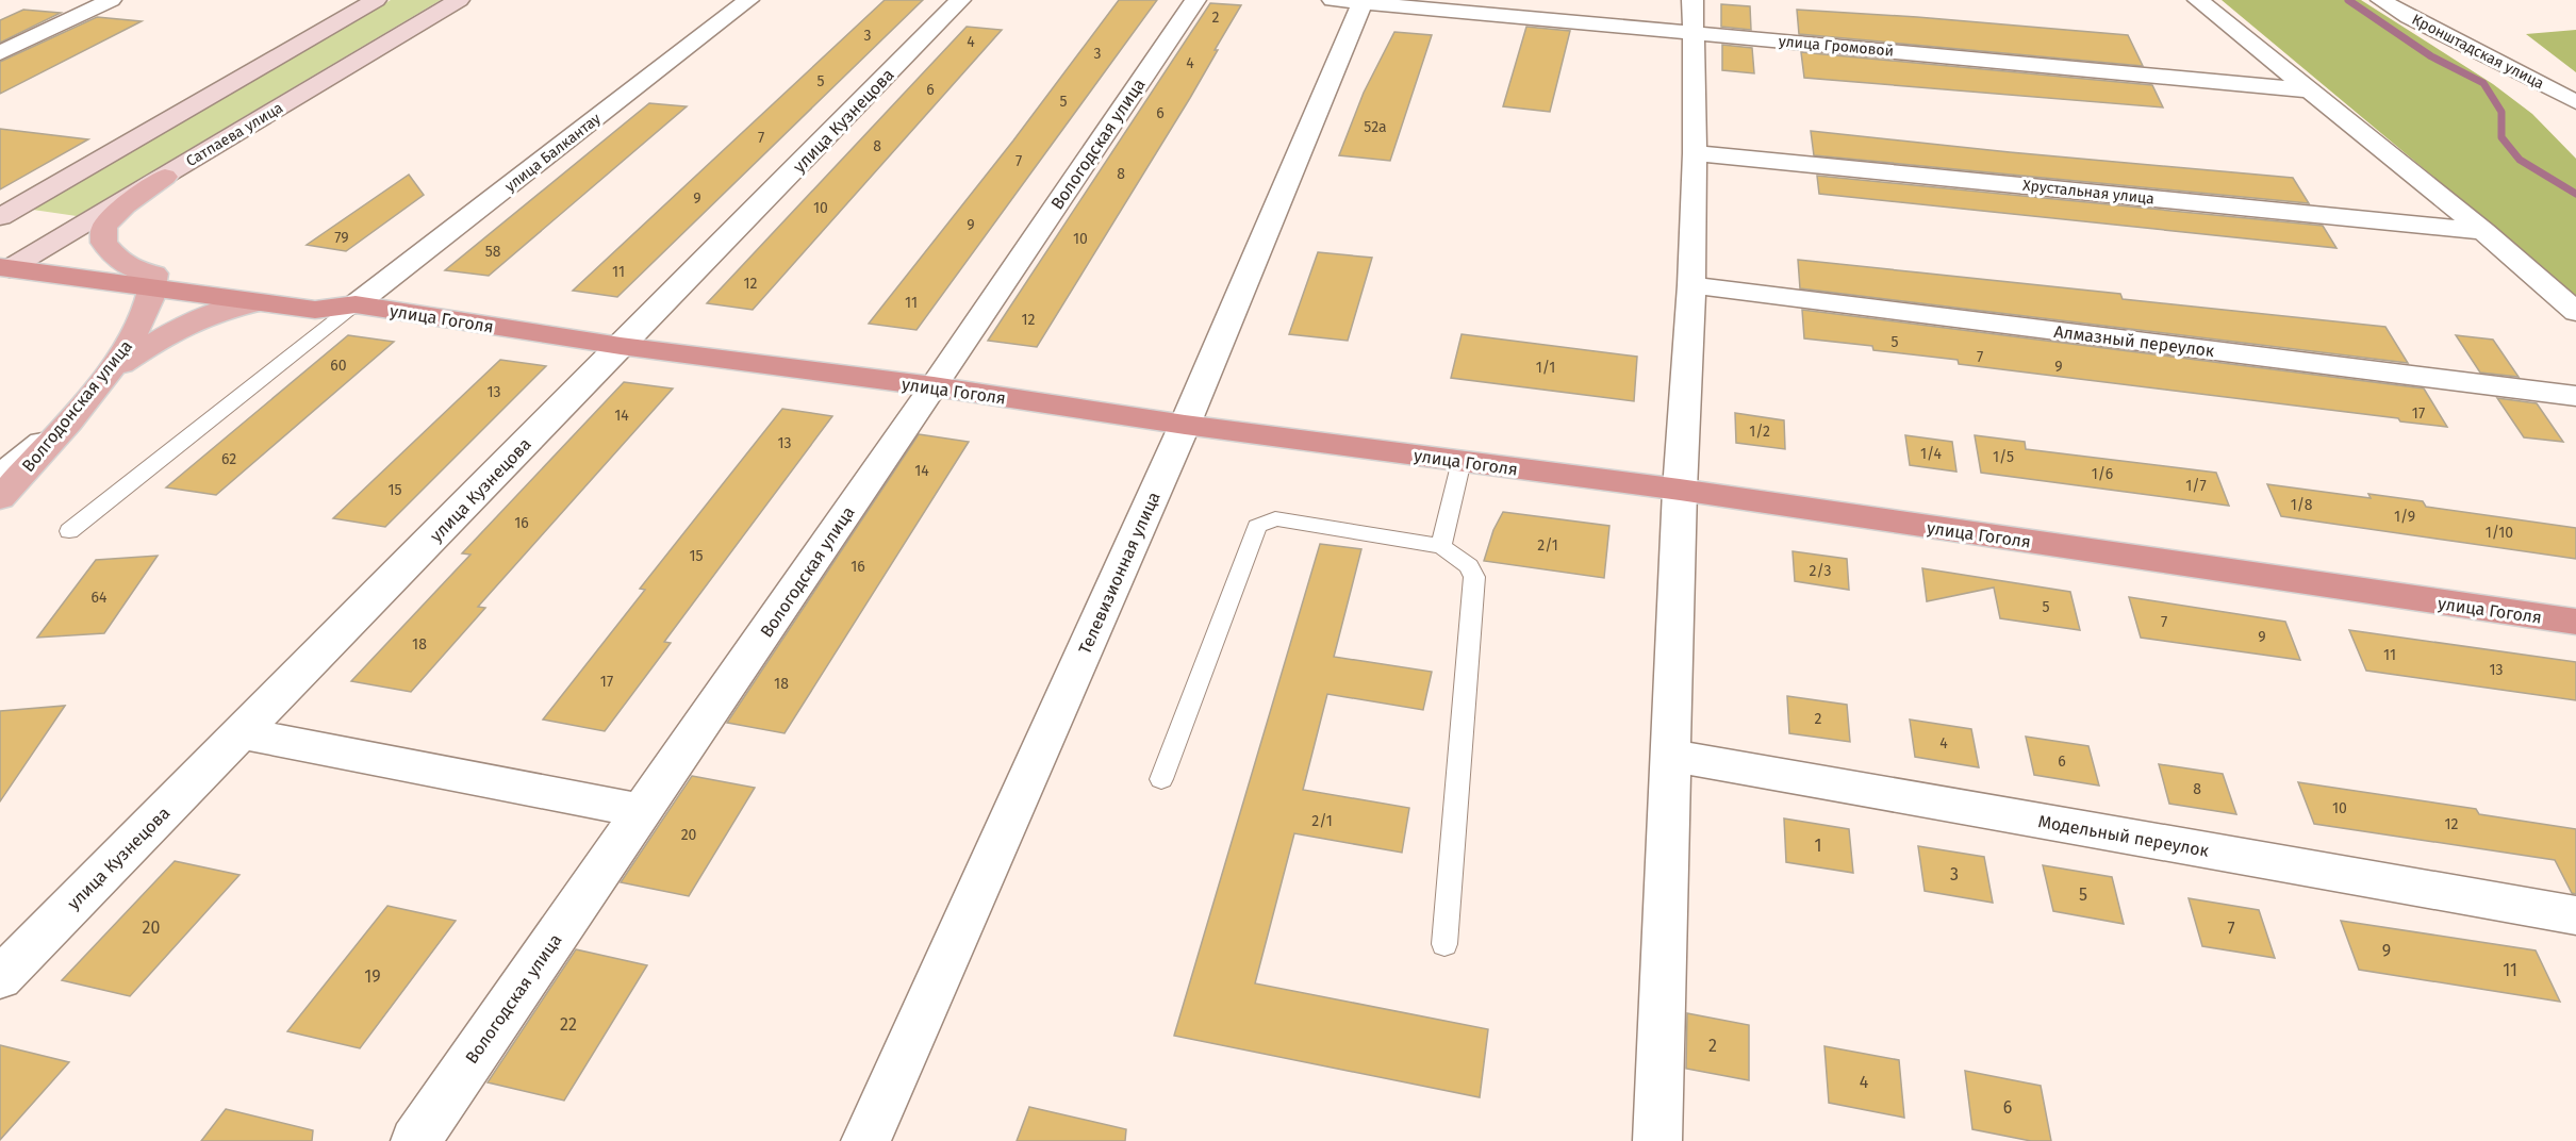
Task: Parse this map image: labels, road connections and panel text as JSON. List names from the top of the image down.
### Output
{
  "streets": {
    "highway": ["улица Гоголя"],
    "main road": ["Сатпаева улица", "Волгодонская улица"],
    "street": [
      "улица Громовой",
      "Кронштадская улица",
      "улица Кузнецова",
      "Вологодская улица",
      "улица Балкантау",
      "Хрустальная улица",
      "Алмазный переулок",
      "Телевизионная улица",
      "Модельный переулок"
    ]
  },
  "crossings": [
    ["улица Громовой", "Телевизионная улица"],
    ["улица Кузнецова", "улица Гоголя"],
    ["Сатпаева улица", "улица Гоголя"],
    ["Вологодская улица", "улица Гоголя"],
    ["улица Балкантау", "улица Гоголя"],
    ["улица Гоголя", "Волгодонская улица"],
    ["улица Гоголя", "Телевизионная улица"]
  ],
  "house_numbers": [
    "2",
    "3",
    "4",
    "3",
    "4",
    "5",
    "6",
    "5",
    "6",
    "52а",
    "7",
    "8",
    "7",
    "8",
    "9",
    "10",
    "9",
    "79",
    "10",
    "58",
    "11",
    "12",
    "11",
    "12",
    "5",
    "7",
    "60",
    "9",
    "1/1",
    "13",
    "17",
    "14",
    "1/2",
    "13",
    "1/4",
    "1/5",
    "62",
    "14",
    "1/6",
    "1/7",
    "15",
    "1/8",
    "1/9",
    "16",
    "1/10",
    "2/1",
    "15",
    "16",
    "2/3",
    "64",
    "5",
    "7",
    "9",
    "18",
    "11",
    "13",
    "17",
    "18",
    "2",
    "4",
    "6",
    "8",
    "10",
    "2/1",
    "12",
    "20",
    "1",
    "3",
    "5",
    "20",
    "7",
    "9",
    "11",
    "19",
    "22",
    "2",
    "4",
    "6"
  ]
}
